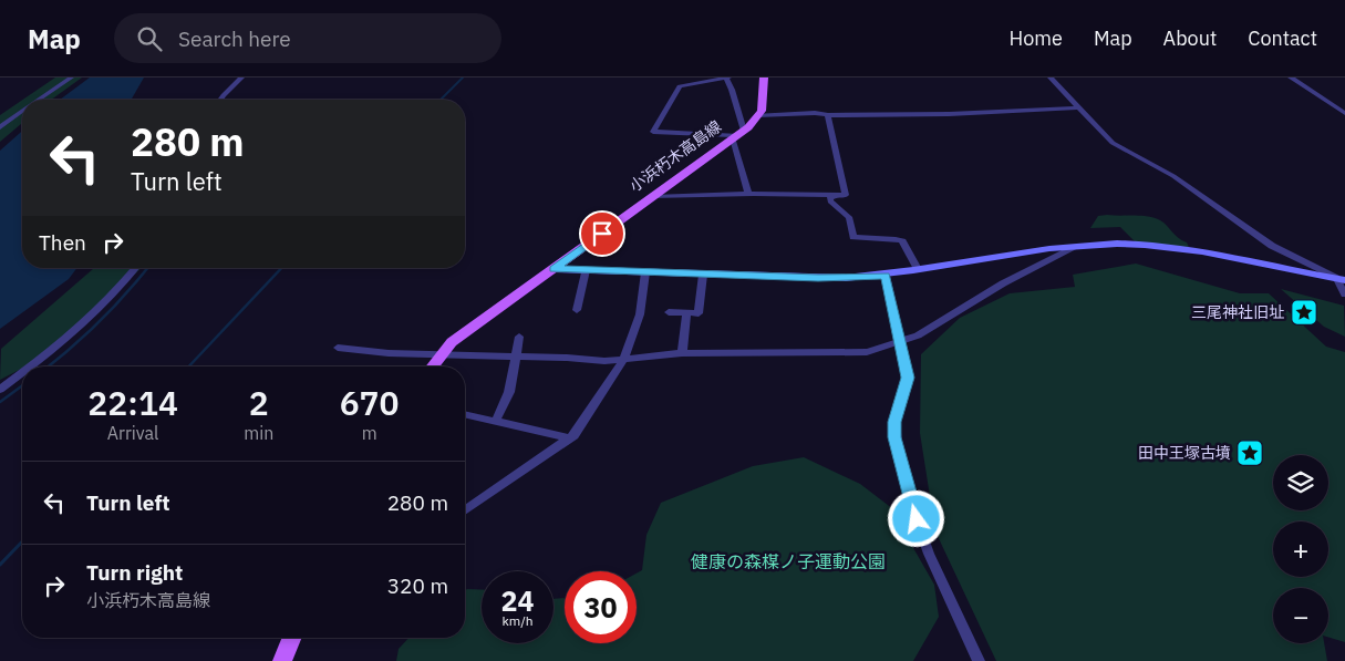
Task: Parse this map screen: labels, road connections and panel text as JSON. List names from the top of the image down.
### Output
{
  "streets": {
    "main road": ["小浜朽木高島線"]
  },
  "parks": ["健康の森楳ノ子運動公園"],
  "places": {
    "place": ["三尾神社旧址", "田中王塚古墳"]
  },
  "page": {
    "header": "Map",
    "search": "Search here",
    "nav": [
      "Home",
      "Map",
      "About",
      "Contact"
    ],
    "turn": ["280 m", "Turn left"],
    "then": "Then",
    "eta": [
      "22:14",
      "Arrival",
      "2",
      "min",
      "670",
      "m"
    ],
    "map_buttons": ["+", "−"],
    "list": [
      {
        "name": "Turn left",
        "value": "280 m"
      },
      {
        "name": "Turn right",
        "note": "小浜朽木高島線",
        "value": "320 m"
      }
    ],
    "speed": "24 km/h",
    "limit": "30"
  }
}
